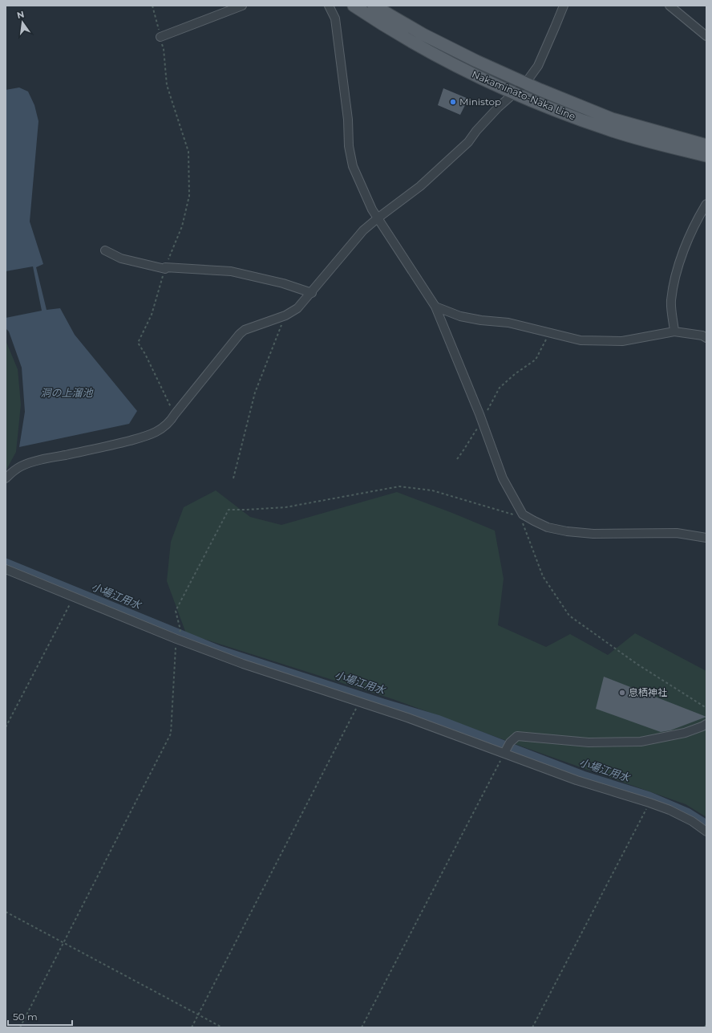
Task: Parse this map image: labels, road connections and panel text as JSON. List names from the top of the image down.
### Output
{
  "streets": {
    "main road": ["Nakaminato-Naka Line"]
  },
  "water": ["洞の上溜池", "小場江用水"],
  "places": ["Ministop", "息栖神社"],
  "scale_bar": "50 m",
  "north": "top"
}
